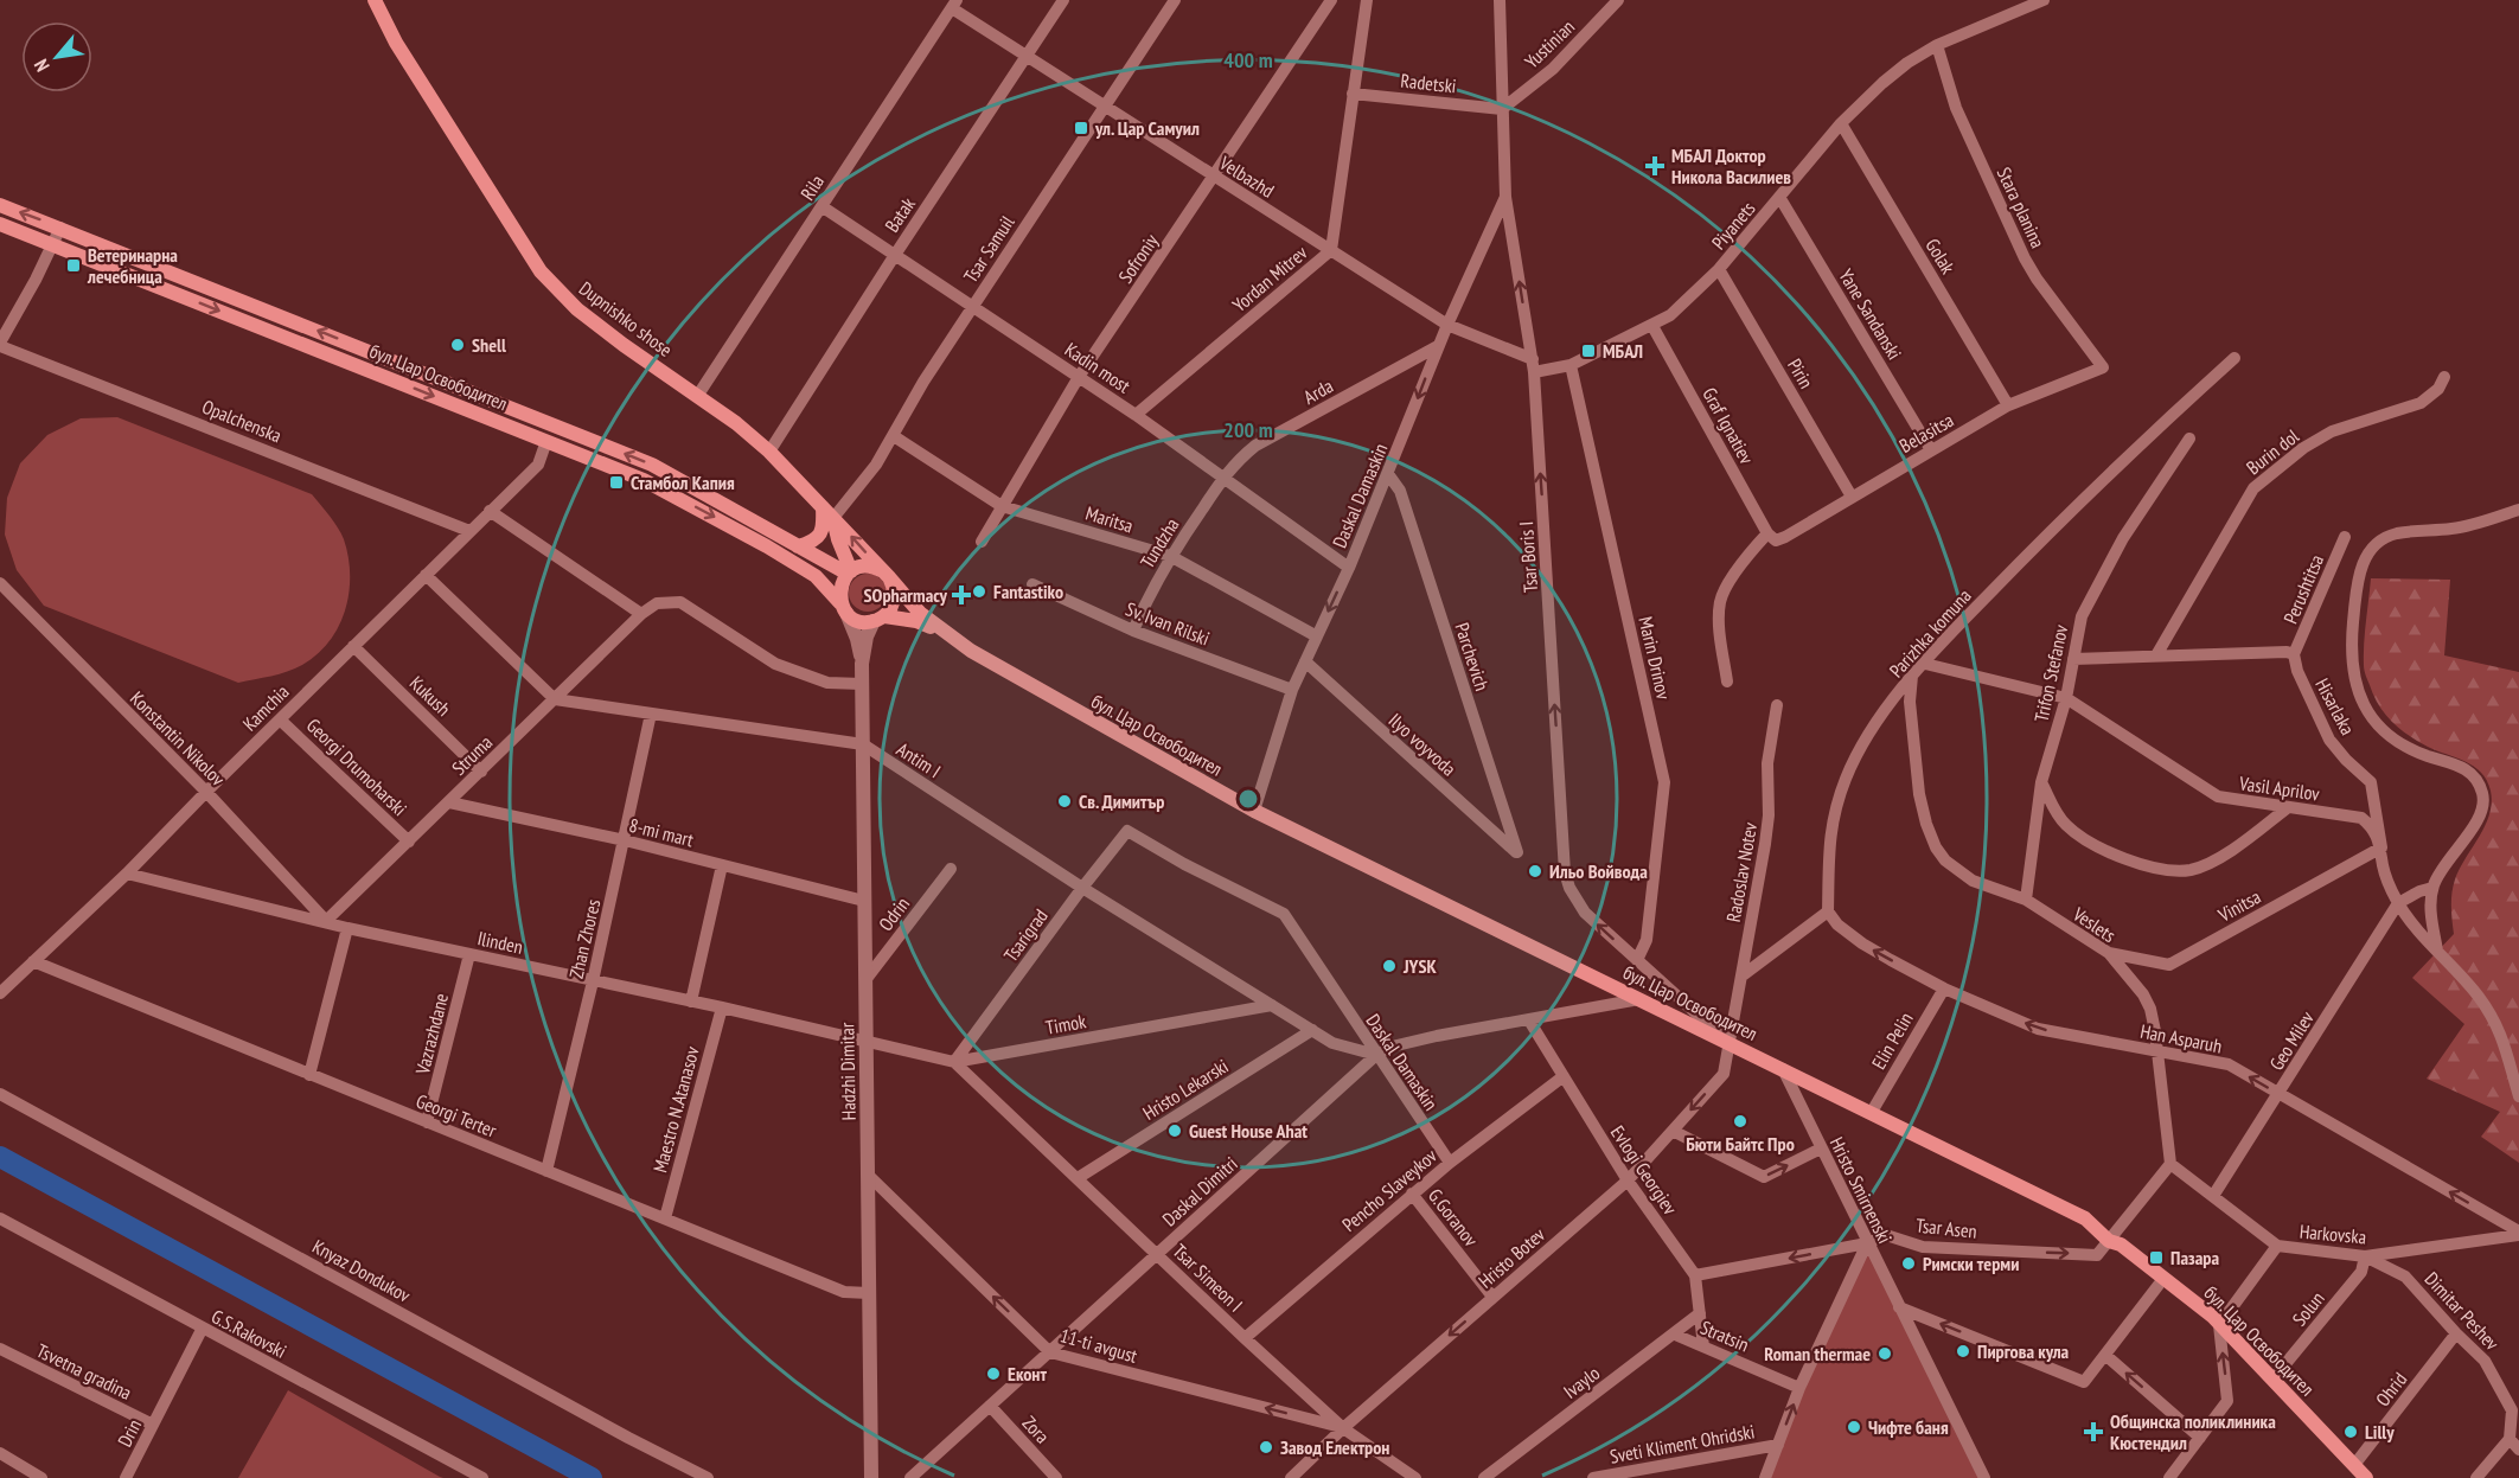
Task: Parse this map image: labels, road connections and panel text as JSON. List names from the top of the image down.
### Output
{
  "streets": {
    "main road": ["Dupnishko shose", "бул. Цар Освободител"],
    "street": [
      "Yustinian",
      "Radetski",
      "Velbazhd",
      "Rila",
      "Stara planina",
      "Batak",
      "Piyanets",
      "Tsar Samuil",
      "Golak",
      "Sofroniy",
      "Yordan Mitrev",
      "Yane Sandanski",
      "Kadin most",
      "Pirin",
      "Arda",
      "Opalchenska",
      "Graf Ignatiev",
      "Belasitsa",
      "Burin dol",
      "Daskal Damaskin",
      "Maritsa",
      "Tundzha",
      "Tsar Boris I",
      "Perushtitsa",
      "Sv. Ivan Rilski",
      "Parizhka komuna",
      "Parchevich",
      "Marin Drinov",
      "Trifon Stefanov",
      "Kukush",
      "Hisarlaka",
      "Kamchia",
      "Konstantin Nikolov",
      "Ilyo voyvoda",
      "Struma",
      "Antim I",
      "Georgi Drumoharski",
      "Vasil Aprilov",
      "8-mi mart",
      "Radoslav Notev",
      "Vinitsa",
      "Odrin",
      "Veslets",
      "Tsarigrad",
      "Zhan Zhores",
      "Ilinden",
      "Timok",
      "Vazrazhdane",
      "Han Asparuh",
      "Elin Pelin",
      "Geo Milev",
      "Hadzhi Dimitar",
      "Hristo Lekarski",
      "Maestro N.Atanasov",
      "Georgi Terter",
      "Evlogi Georgiev",
      "Pencho Slaveykov",
      "Hristo Smirnenski",
      "Daskal Dimitri",
      "G.Goranov",
      "Tsar Asen",
      "Harkovska",
      "Hristo Botev",
      "Knyaz Dondukov",
      "Tsar Simeon I",
      "Solun",
      "Dimitar Peshev",
      "G.S.Rakovski",
      "Stratsin",
      "11-ti avgust",
      "Tsvetna gradina",
      "Ivaylo",
      "Ohrid",
      "Zora",
      "Drin",
      "Sveti Kliment Ohridski"
    ]
  },
  "crossings": [
    ["Yustinian", "Radetski"],
    ["Yustinian", "Tsar Boris I"],
    ["Radetski", "Yordan Mitrev"],
    ["Radetski", "Tsar Boris I"],
    ["Velbazhd", "Rila"],
    ["Velbazhd", "Batak"],
    ["Velbazhd", "Piyanets"],
    ["Velbazhd", "Tsar Samuil"],
    ["Velbazhd", "Sofroniy"],
    ["Velbazhd", "Yordan Mitrev"],
    ["Velbazhd", "Daskal Damaskin"],
    ["Velbazhd", "Tsar Boris I"],
    ["Rila", "Dupnishko shose"],
    ["Rila", "Kadin most"],
    ["Stara planina", "Piyanets"],
    ["Stara planina", "Belasitsa"],
    ["Batak", "Dupnishko shose"],
    ["Batak", "Kadin most"],
    ["Piyanets", "Golak"],
    ["Piyanets", "Yane Sandanski"],
    ["Piyanets", "Pirin"],
    ["Piyanets", "Graf Ignatiev"],
    ["Piyanets", "Tsar Boris I"],
    ["Piyanets", "Marin Drinov"],
    ["Tsar Samuil", "Dupnishko shose"],
    ["Tsar Samuil", "Kadin most"],
    ["Tsar Samuil", "Maritsa"],
    ["Golak", "Belasitsa"],
    ["Sofroniy", "Kadin most"],
    ["Sofroniy", "Maritsa"],
    ["Yordan Mitrev", "Kadin most"],
    ["Yane Sandanski", "Belasitsa"],
    ["Dupnishko shose", "бул. Цар Освободител"],
    ["Kadin most", "Arda"],
    ["Kadin most", "Daskal Damaskin"],
    ["Kadin most", "Tundzha"],
    ["Pirin", "Belasitsa"],
    ["бул. Цар Освободител", "Daskal Damaskin"],
    ["бул. Цар Освободител", "Tsar Boris I"],
    ["бул. Цар Освободител", "Kamchia"],
    ["бул. Цар Освободител", "Radoslav Notev"],
    ["бул. Цар Освободител", "Elin Pelin"],
    ["бул. Цар Освободител", "Hristo Smirnenski"],
    ["бул. Цар Освободител", "Daskal Dimitri"],
    ["бул. Цар Освободител", "Tsar Asen"],
    ["бул. Цар Освободител", "Hristo Botev"],
    ["бул. Цар Освободител", "Solun"],
    ["бул. Цар Освободител", "Ohrid"],
    ["Arda", "Daskal Damaskin"],
    ["Arda", "Tundzha"],
    ["Opalchenska", "Kamchia"],
    ["Graf Ignatiev", "Belasitsa"],
    ["Daskal Damaskin", "Maritsa"],
    ["Daskal Damaskin", "Tsar Boris I"],
    ["Daskal Damaskin", "Sv. Ivan Rilski"],
    ["Daskal Damaskin", "Parchevich"],
    ["Daskal Damaskin", "Ilyo voyvoda"],
    ["Daskal Damaskin", "Antim I"],
    ["Daskal Damaskin", "Tsarigrad"],
    ["Daskal Damaskin", "Pencho Slaveykov"],
    ["Daskal Damaskin", "Daskal Dimitri"],
    ["Maritsa", "Tundzha"],
    ["Tundzha", "Sv. Ivan Rilski"],
    ["Tsar Boris I", "Marin Drinov"],
    ["Tsar Boris I", "Radoslav Notev"],
    ["Tsar Boris I", "Hristo Botev"],
    ["Perushtitsa", "Hisarlaka"],
    ["Parizhka komuna", "Vasil Aprilov"],
    ["Parizhka komuna", "Veslets"],
    ["Parizhka komuna", "Han Asparuh"],
    ["Parchevich", "Ilyo voyvoda"],
    ["Trifon Stefanov", "Vasil Aprilov"],
    ["Trifon Stefanov", "Veslets"],
    ["Kukush", "Kamchia"],
    ["Kukush", "Struma"],
    ["Hisarlaka", "Vasil Aprilov"],
    ["Hisarlaka", "Vinitsa"],
    ["Kamchia", "Konstantin Nikolov"],
    ["Kamchia", "Georgi Drumoharski"],
    ["Kamchia", "Ilinden"],
    ["Kamchia", "Georgi Terter"],
    ["Konstantin Nikolov", "Struma"],
    ["Konstantin Nikolov", "Ilinden"],
    ["Struma", "Antim I"],
    ["Struma", "Georgi Drumoharski"],
    ["Struma", "8-mi mart"],
    ["Struma", "Ilinden"],
    ["Antim I", "Tsarigrad"],
    ["Antim I", "Zhan Zhores"],
    ["Antim I", "Timok"],
    ["Antim I", "Hadzhi Dimitar"],
    ["Antim I", "Hristo Lekarski"],
    ["Antim I", "Daskal Dimitri"],
    ["Vasil Aprilov", "Vinitsa"],
    ["Vasil Aprilov", "Geo Milev"],
    ["8-mi mart", "Zhan Zhores"],
    ["8-mi mart", "Hadzhi Dimitar"],
    ["Radoslav Notev", "Hristo Botev"],
    ["Vinitsa", "Veslets"],
    ["Odrin", "Hadzhi Dimitar"],
    ["Veslets", "Han Asparuh"],
    ["Veslets", "Harkovska"],
    ["Tsarigrad", "Timok"],
    ["Tsarigrad", "Tsar Simeon I"],
    ["Zhan Zhores", "Ilinden"],
    ["Zhan Zhores", "Georgi Terter"],
    ["Ilinden", "Timok"],
    ["Ilinden", "Vazrazhdane"],
    ["Ilinden", "Hadzhi Dimitar"],
    ["Ilinden", "Maestro N.Atanasov"],
    ["Timok", "Hadzhi Dimitar"],
    ["Timok", "Tsar Simeon I"],
    ["Vazrazhdane", "Georgi Terter"],
    ["Han Asparuh", "Elin Pelin"],
    ["Han Asparuh", "Geo Milev"],
    ["Han Asparuh", "Harkovska"],
    ["Geo Milev", "Harkovska"],
    ["Hadzhi Dimitar", "Georgi Terter"],
    ["Hadzhi Dimitar", "11-ti avgust"],
    ["Hristo Lekarski", "Tsar Simeon I"],
    ["Maestro N.Atanasov", "Georgi Terter"],
    ["Evlogi Georgiev", "Pencho Slaveykov"],
    ["Evlogi Georgiev", "Daskal Dimitri"],
    ["Evlogi Georgiev", "Tsar Asen"],
    ["Evlogi Georgiev", "Hristo Botev"],
    ["Evlogi Georgiev", "Stratsin"],
    ["Evlogi Georgiev", "Ivaylo"],
    ["Pencho Slaveykov", "G.Goranov"],
    ["Pencho Slaveykov", "Tsar Simeon I"],
    ["Hristo Smirnenski", "Tsar Asen"],
    ["Daskal Dimitri", "Tsar Simeon I"],
    ["Daskal Dimitri", "11-ti avgust"],
    ["Daskal Dimitri", "Zora"],
    ["G.Goranov", "Hristo Botev"],
    ["Harkovska", "Solun"],
    ["Harkovska", "Dimitar Peshev"],
    ["Hristo Botev", "Tsar Simeon I"],
    ["Hristo Botev", "11-ti avgust"],
    ["Tsar Simeon I", "11-ti avgust"],
    ["Solun", "Dimitar Peshev"],
    ["Dimitar Peshev", "Ohrid"],
    ["G.S.Rakovski", "Drin"],
    ["Stratsin", "Ivaylo"],
    ["Tsvetna gradina", "Drin"]
  ],
  "one_way": [
    "Tsar Boris I",
    "Han Asparuh",
    "Hristo Botev",
    "11-ti avgust"
  ],
  "places": {
    "transit": [
      "ул. Цар Самуил",
      "Ветеринарна лечебница",
      "МБАЛ",
      "Стамбол Капия",
      "Пазара"
    ],
    "health": ["МБАЛ Доктор Никола Василиев", "SOpharmacy", "Общинска поликлиника Кюстендил"],
    "other": [
      "Shell",
      "Fantastiko",
      "Св. Димитър",
      "Ильо Войвода",
      "JYSK",
      "Бюти Байтс Про",
      "Guest House Ahat",
      "Римски терми",
      "Пиргова кула",
      "Roman thermae",
      "Еконт",
      "Чифте баня",
      "Lilly",
      "Завод Електрон"
    ]
  },
  "north": "bottom left",
  "rings": ["400 m", "200 m"]
}
